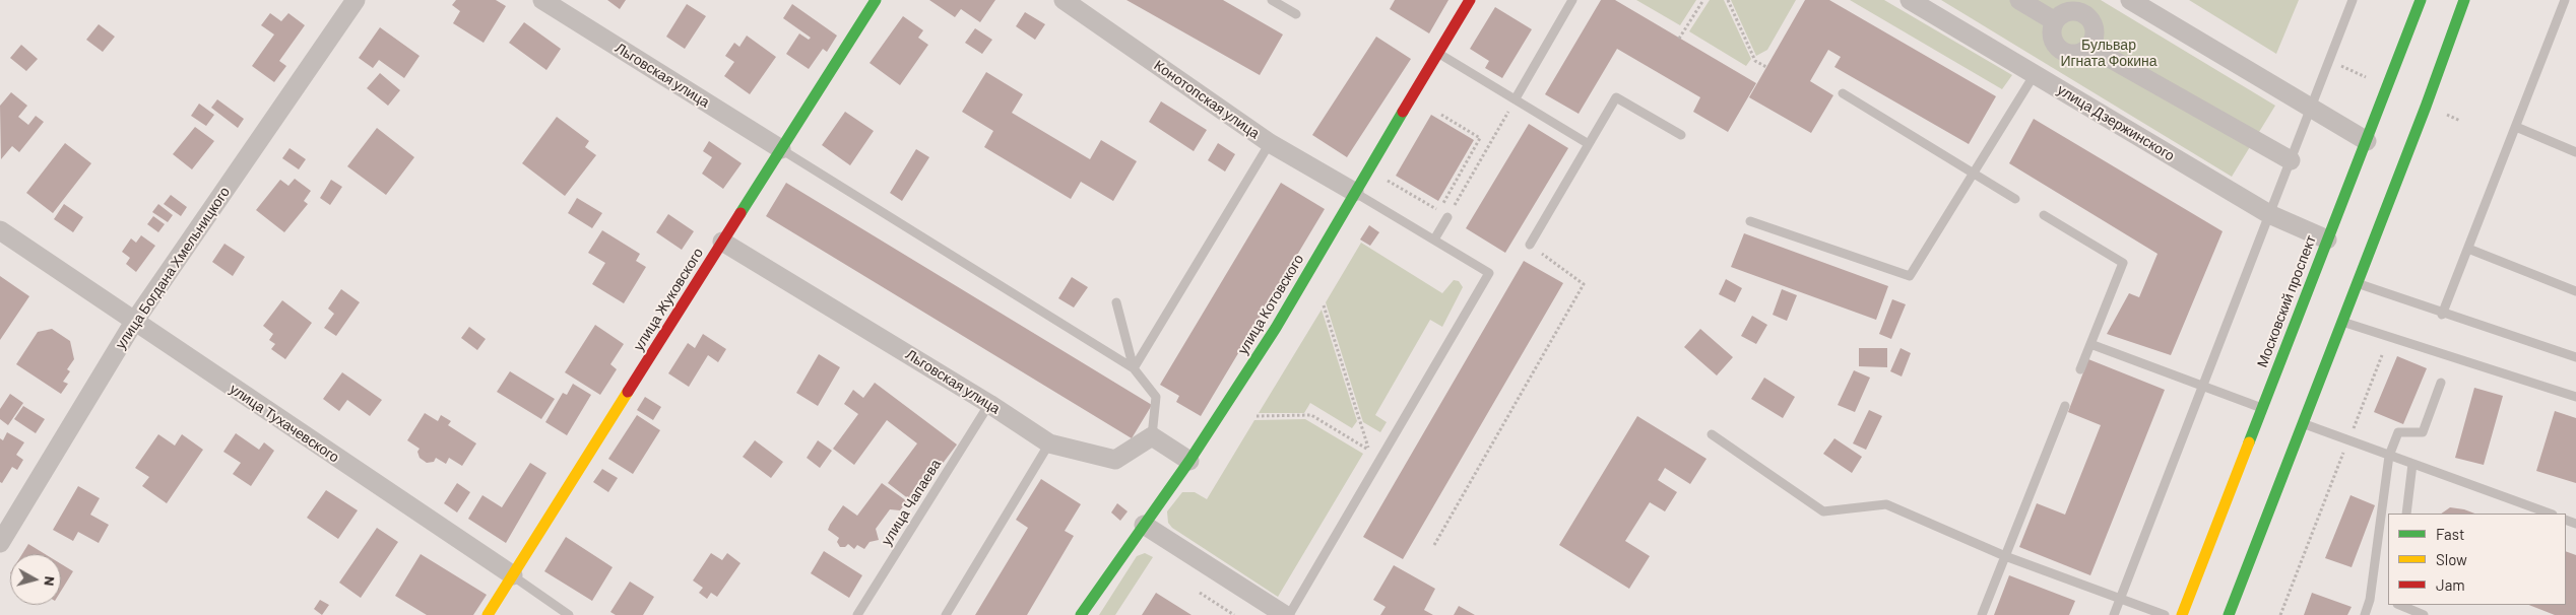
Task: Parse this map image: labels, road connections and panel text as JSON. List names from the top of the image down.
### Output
{
  "streets": {
    "street": [
      "Льговская улица",
      "Конотопская улица",
      "улица Дзержинского",
      "улица Богдана Хмельницкого",
      "улица Жуковского",
      "Московский проспект",
      "улица Котовского",
      "улица Тухачевского"
    ],
    "lane": ["улица Чапаева"]
  },
  "crossings": [
    ["Льговская улица", "улица Жуковского"],
    ["Льговская улица", "улица Чапаева"],
    ["Конотопская улица", "улица Котовского"],
    ["улица Дзержинского", "Московский проспект"],
    ["улица Богдана Хмельницкого", "улица Тухачевского"],
    ["улица Жуковского", "улица Тухачевского"]
  ],
  "parks": ["Бульвар Игната Фокина"],
  "legend": ["Fast", "Slow", "Jam"],
  "north": "right"
}
